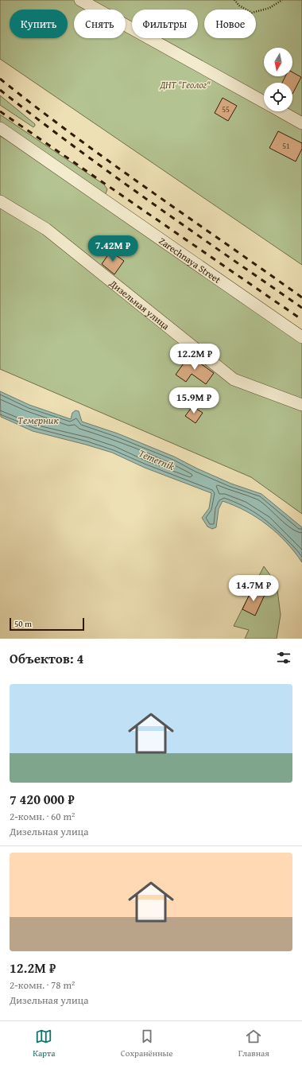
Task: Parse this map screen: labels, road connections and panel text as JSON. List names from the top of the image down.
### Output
{
  "streets": {
    "street": ["Zarechnaya Street", "Дизельная улица"]
  },
  "water": ["Темерник", "Temernik"],
  "parks": ["ДНТ \"Геолог\""],
  "house_numbers": ["55", "51"],
  "scale_bar": "50 m",
  "north": "bottom",
  "page": {
    "chip": [
      "Купить",
      "Снять",
      "Фильтры",
      "Новое"
    ],
    "price": [
      "7.42M ₽",
      "12.2M ₽",
      "15.9M ₽",
      "14.7M ₽"
    ],
    "scale": "50 m",
    "heading": "Объектов: 4",
    "list": [
      {
        "name": "7 420 000 ₽",
        "note": "2-комн. · 60 m² · Дизельная улица"
      },
      {
        "name": "12.2M ₽",
        "note": "2-комн. · 78 m² · Дизельная улица"
      }
    ],
    "tabs": ["Карта", "Сохранённые", "Главная"]
  }
}
